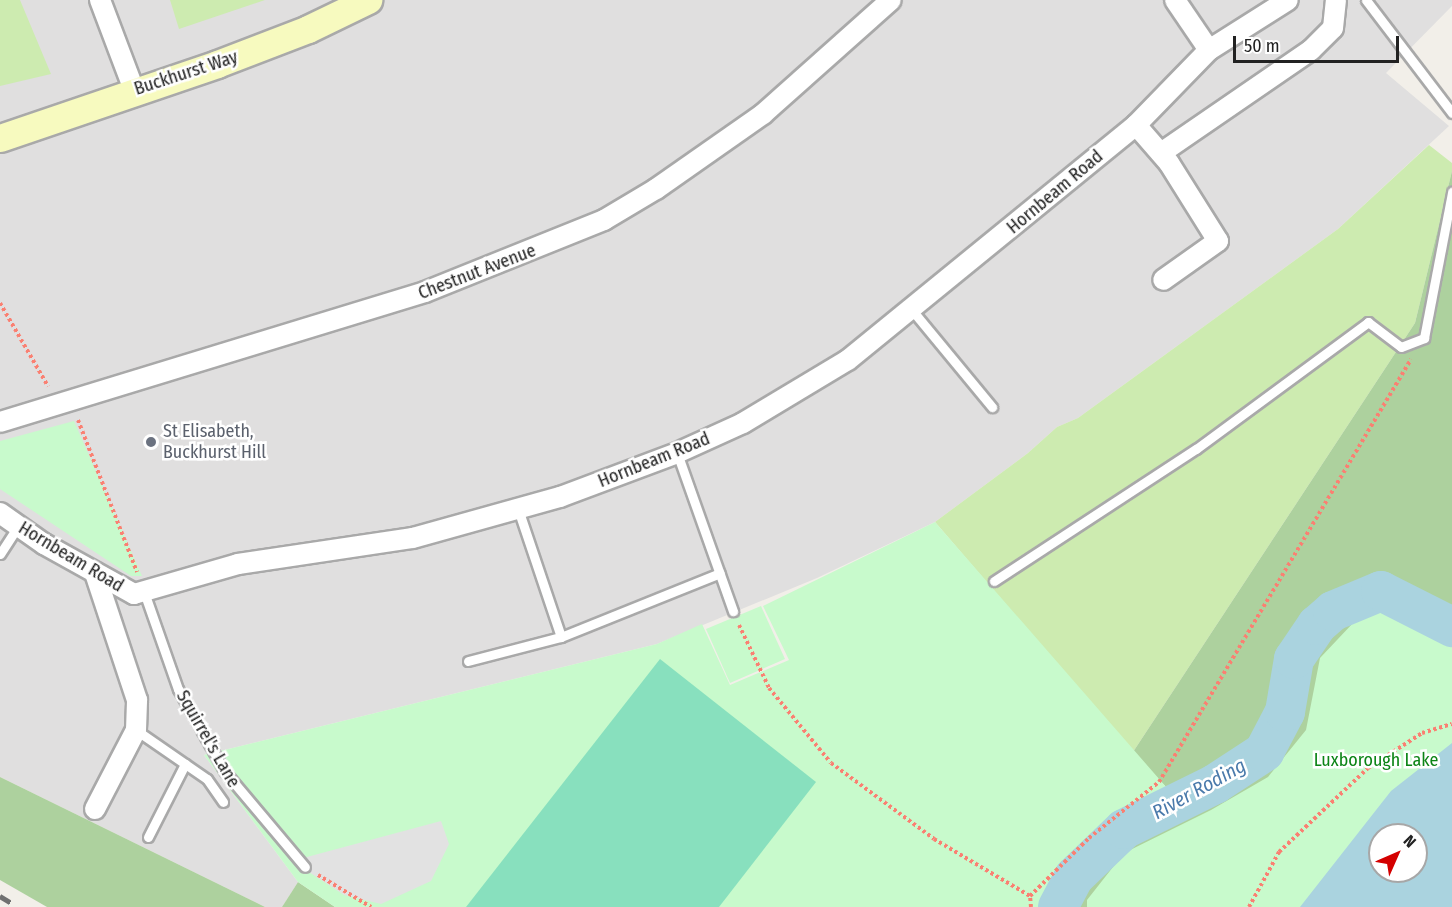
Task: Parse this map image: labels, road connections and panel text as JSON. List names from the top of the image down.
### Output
{
  "streets": {
    "street": ["Buckhurst Way", "Hornbeam Road", "Chestnut Avenue"],
    "lane": ["Squirrel's Lane"]
  },
  "crossings": [
    ["Hornbeam Road", "Squirrel's Lane"]
  ],
  "water": ["River Roding"],
  "parks": ["Luxborough Lake"],
  "places": ["St Elisabeth, Buckhurst Hill"],
  "scale_bar": "50 m",
  "north": "top right"
}
